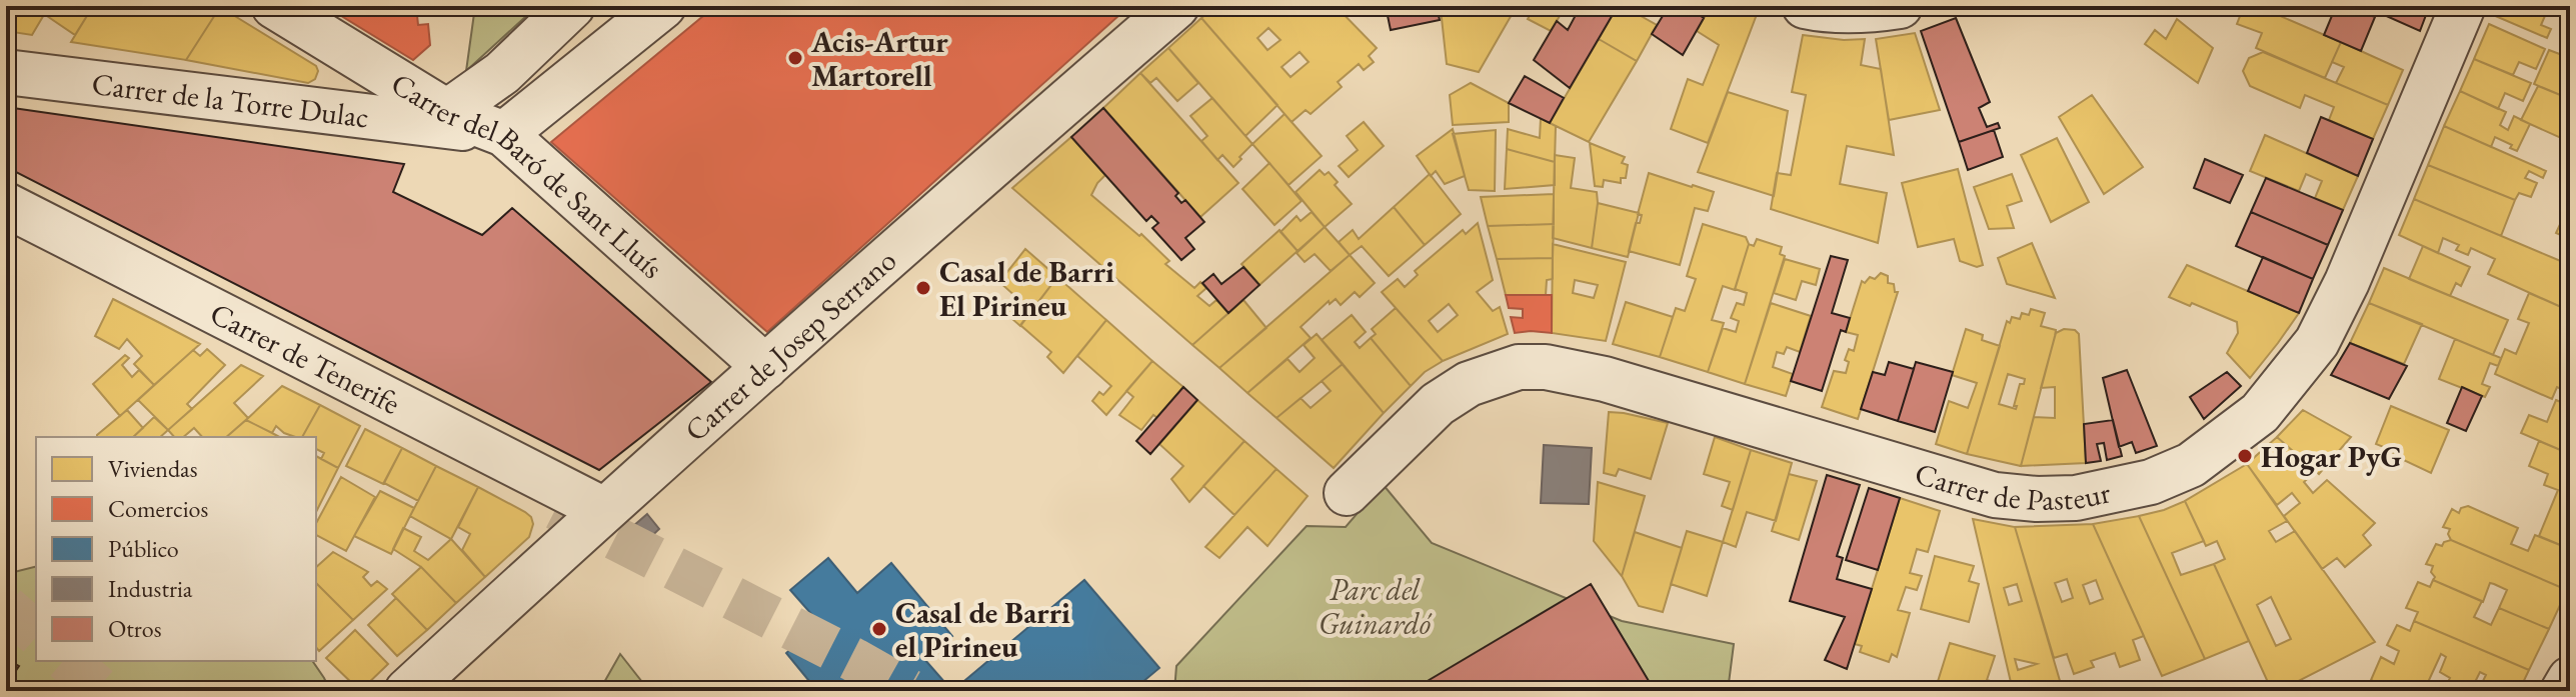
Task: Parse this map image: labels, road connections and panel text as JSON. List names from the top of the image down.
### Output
{
  "streets": {
    "street": [
      "Carrer de la Torre Dulac",
      "Carrer del Baró de Sant Lluís",
      "Carrer de Josep Serrano",
      "Carrer de Tenerife",
      "Carrer de Pasteur"
    ]
  },
  "crossings": [
    ["Carrer de la Torre Dulac", "Carrer del Baró de Sant Lluís"],
    ["Carrer del Baró de Sant Lluís", "Carrer de Josep Serrano"],
    ["Carrer de Josep Serrano", "Carrer de Tenerife"]
  ],
  "parks": ["Parc del Guinardó"],
  "places": [
    "Acis-Artur Martorell",
    "Casal de Barri El Pirineu",
    "Hogar PyG",
    "Casal de Barri el Pirineu"
  ],
  "legend": [
    "Viviendas",
    "Comercios",
    "Público",
    "Industria",
    "Otros"
  ]
}
